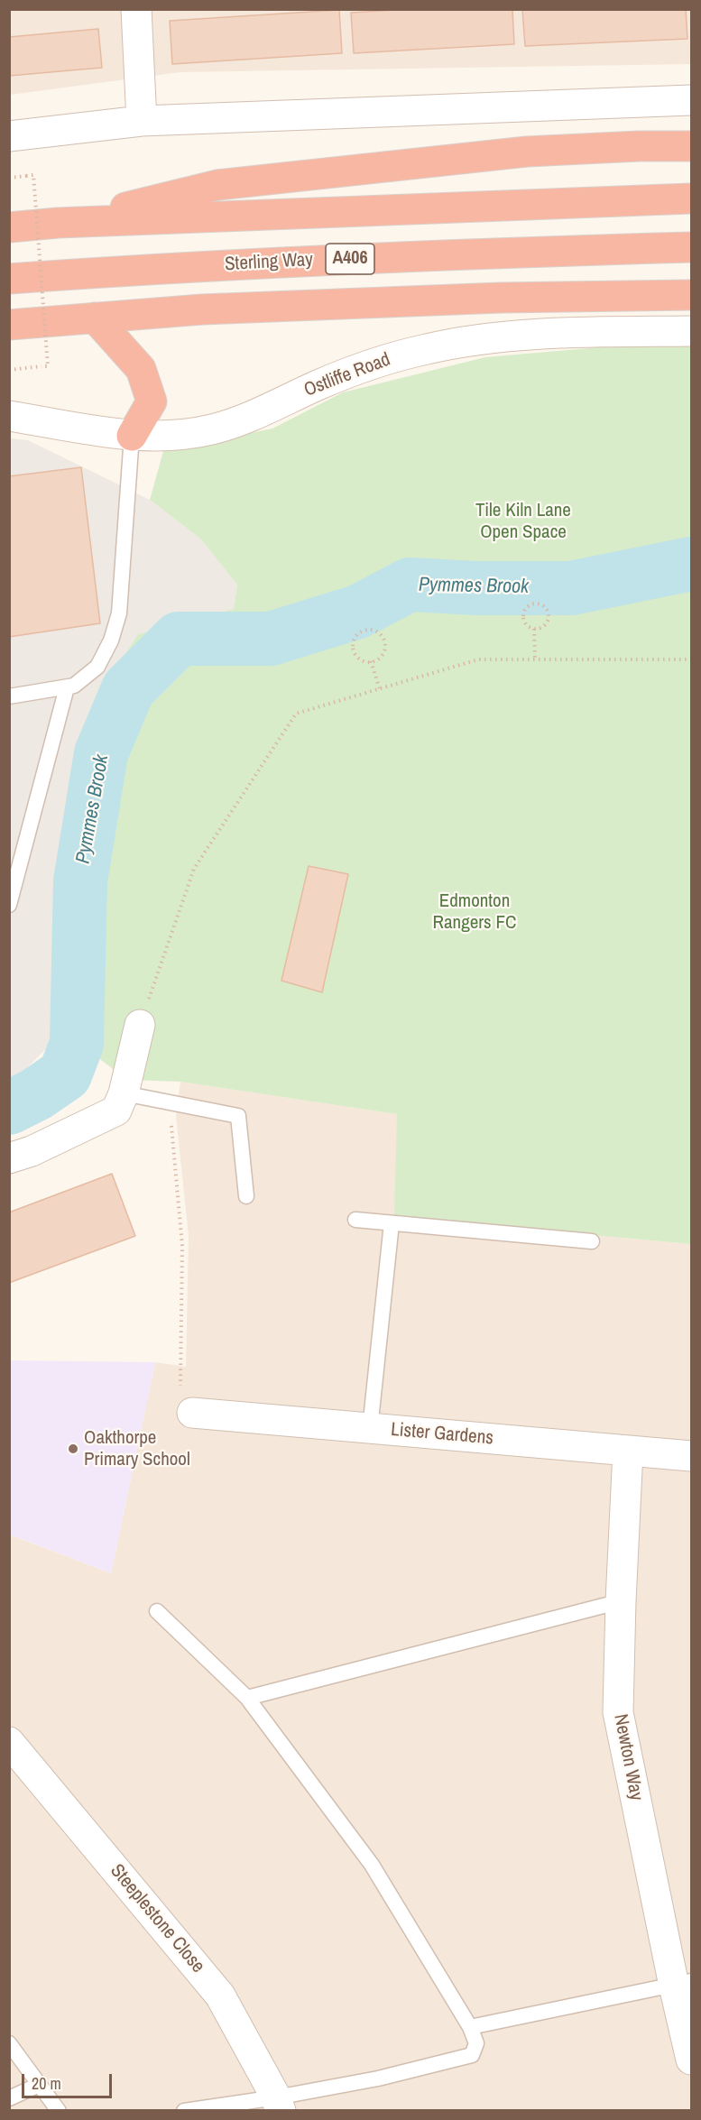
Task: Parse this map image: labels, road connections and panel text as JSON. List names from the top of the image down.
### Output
{
  "streets": {
    "highway": ["A406", "Sterling Way"],
    "street": [
      "Ostliffe Road",
      "Lister Gardens",
      "Newton Way",
      "Steeplestone Close"
    ]
  },
  "crossings": [
    ["Lister Gardens", "Newton Way"]
  ],
  "water": ["Pymmes Brook"],
  "parks": ["Tile Kiln Lane Open Space", "Edmonton Rangers FC"],
  "places": ["Oakthorpe Primary School"],
  "scale_bar": "20 m"
}
